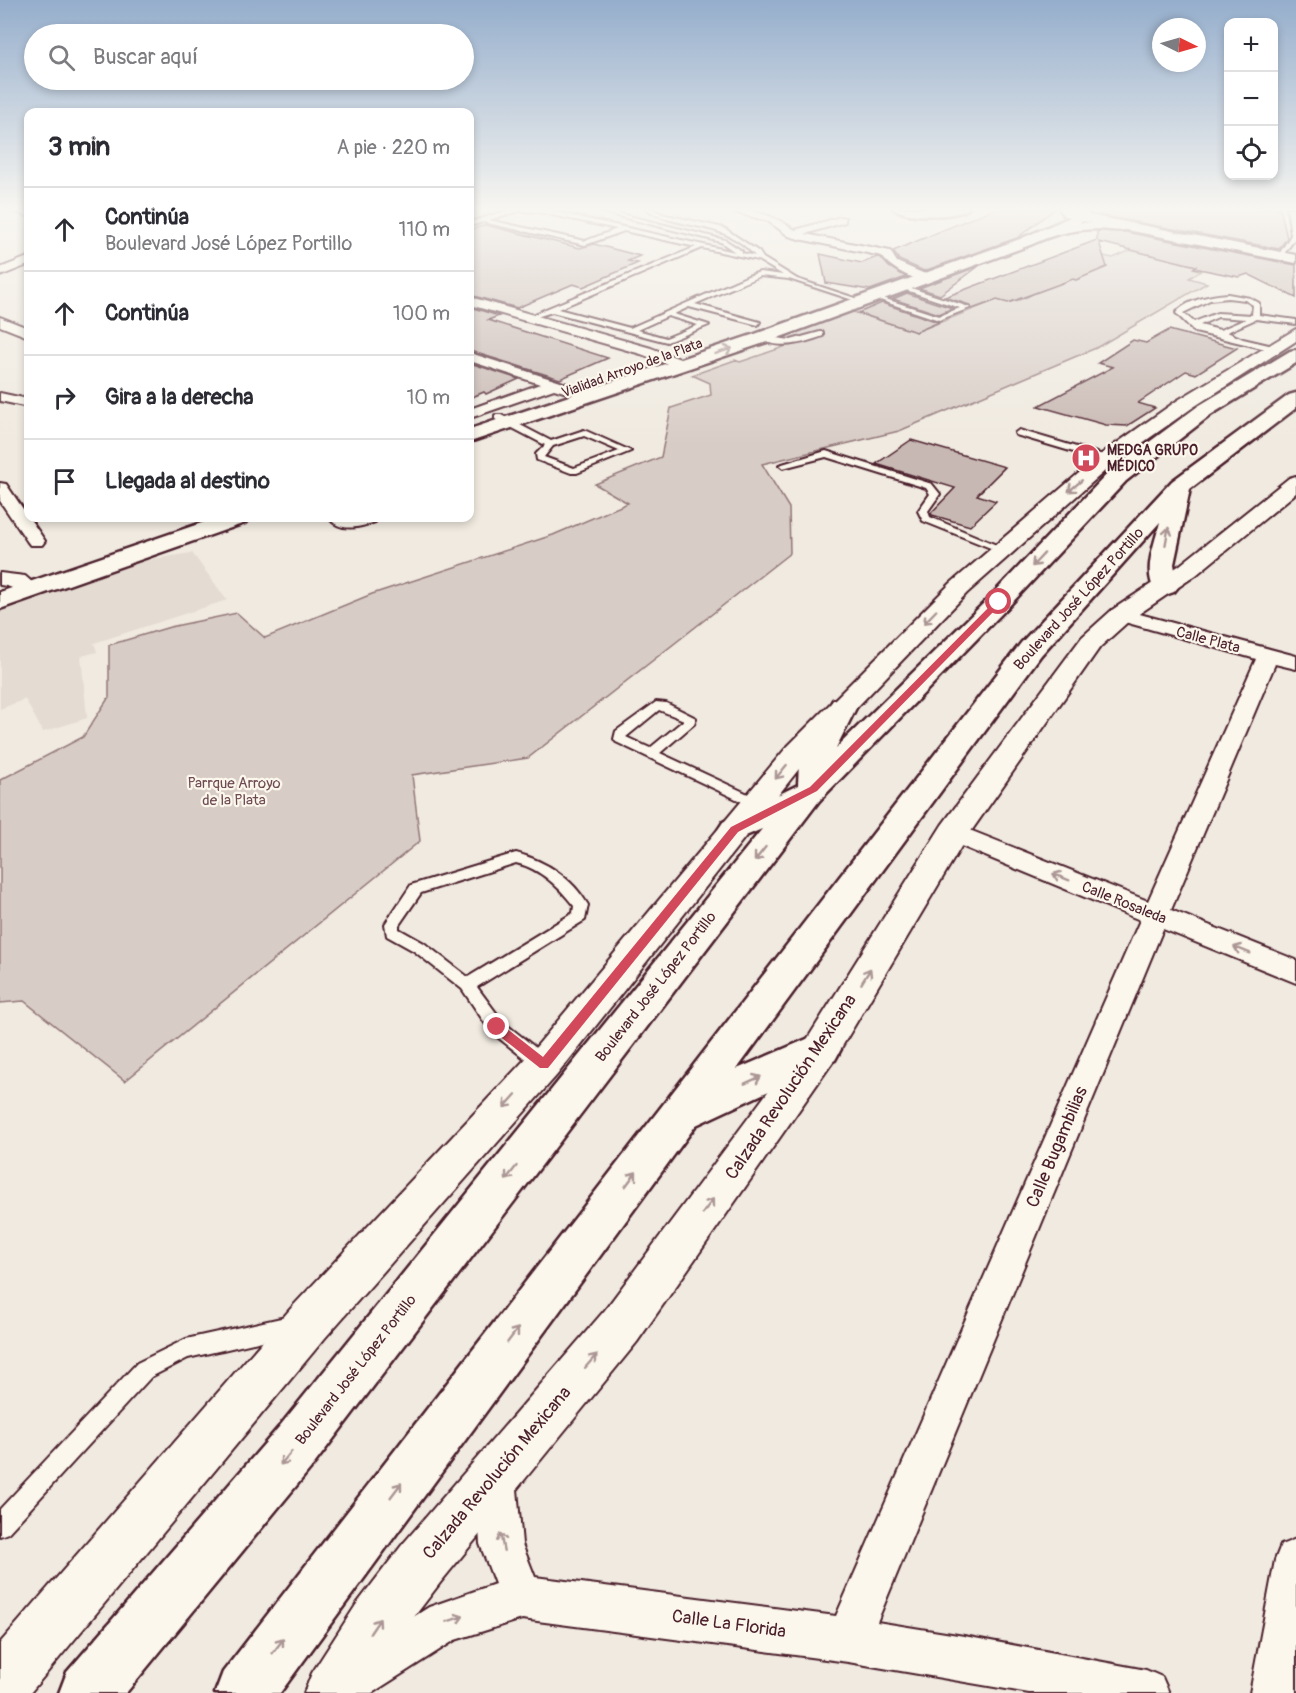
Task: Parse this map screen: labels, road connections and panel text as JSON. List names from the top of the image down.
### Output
{
  "streets": {
    "main road": ["Boulevard José López Portillo"],
    "street": [
      "Calle Plata",
      "Calle Rosaleda",
      "Calzada Revolución Mexicana",
      "Calle Bugambilias",
      "Calle La Florida"
    ]
  },
  "crossings": [
    ["Calle Plata", "Calzada Revolución Mexicana"],
    ["Calle Plata", "Calle Bugambilias"],
    ["Calle Rosaleda", "Calzada Revolución Mexicana"],
    ["Calle Rosaleda", "Calle Bugambilias"],
    ["Calzada Revolución Mexicana", "Calle La Florida"],
    ["Calle Bugambilias", "Calle La Florida"]
  ],
  "one_way": ["Calle Rosaleda"],
  "parks": ["Parrque Arroyo de la Plata"],
  "places": {
    "hospital": ["MEDGA GRUPO MÉDICO"]
  },
  "north": "right",
  "page": {
    "map_buttons": ["+", "−"],
    "search": "Buscar aquí",
    "heading": ["3 min", "A pie · 220 m"],
    "list": [
      ["Continúa", "Boulevard José López Portillo", "110 m"],
      ["Continúa", "100 m"],
      ["Gira a la derecha", "10 m"],
      "Llegada al destino"
    ]
  }
}
